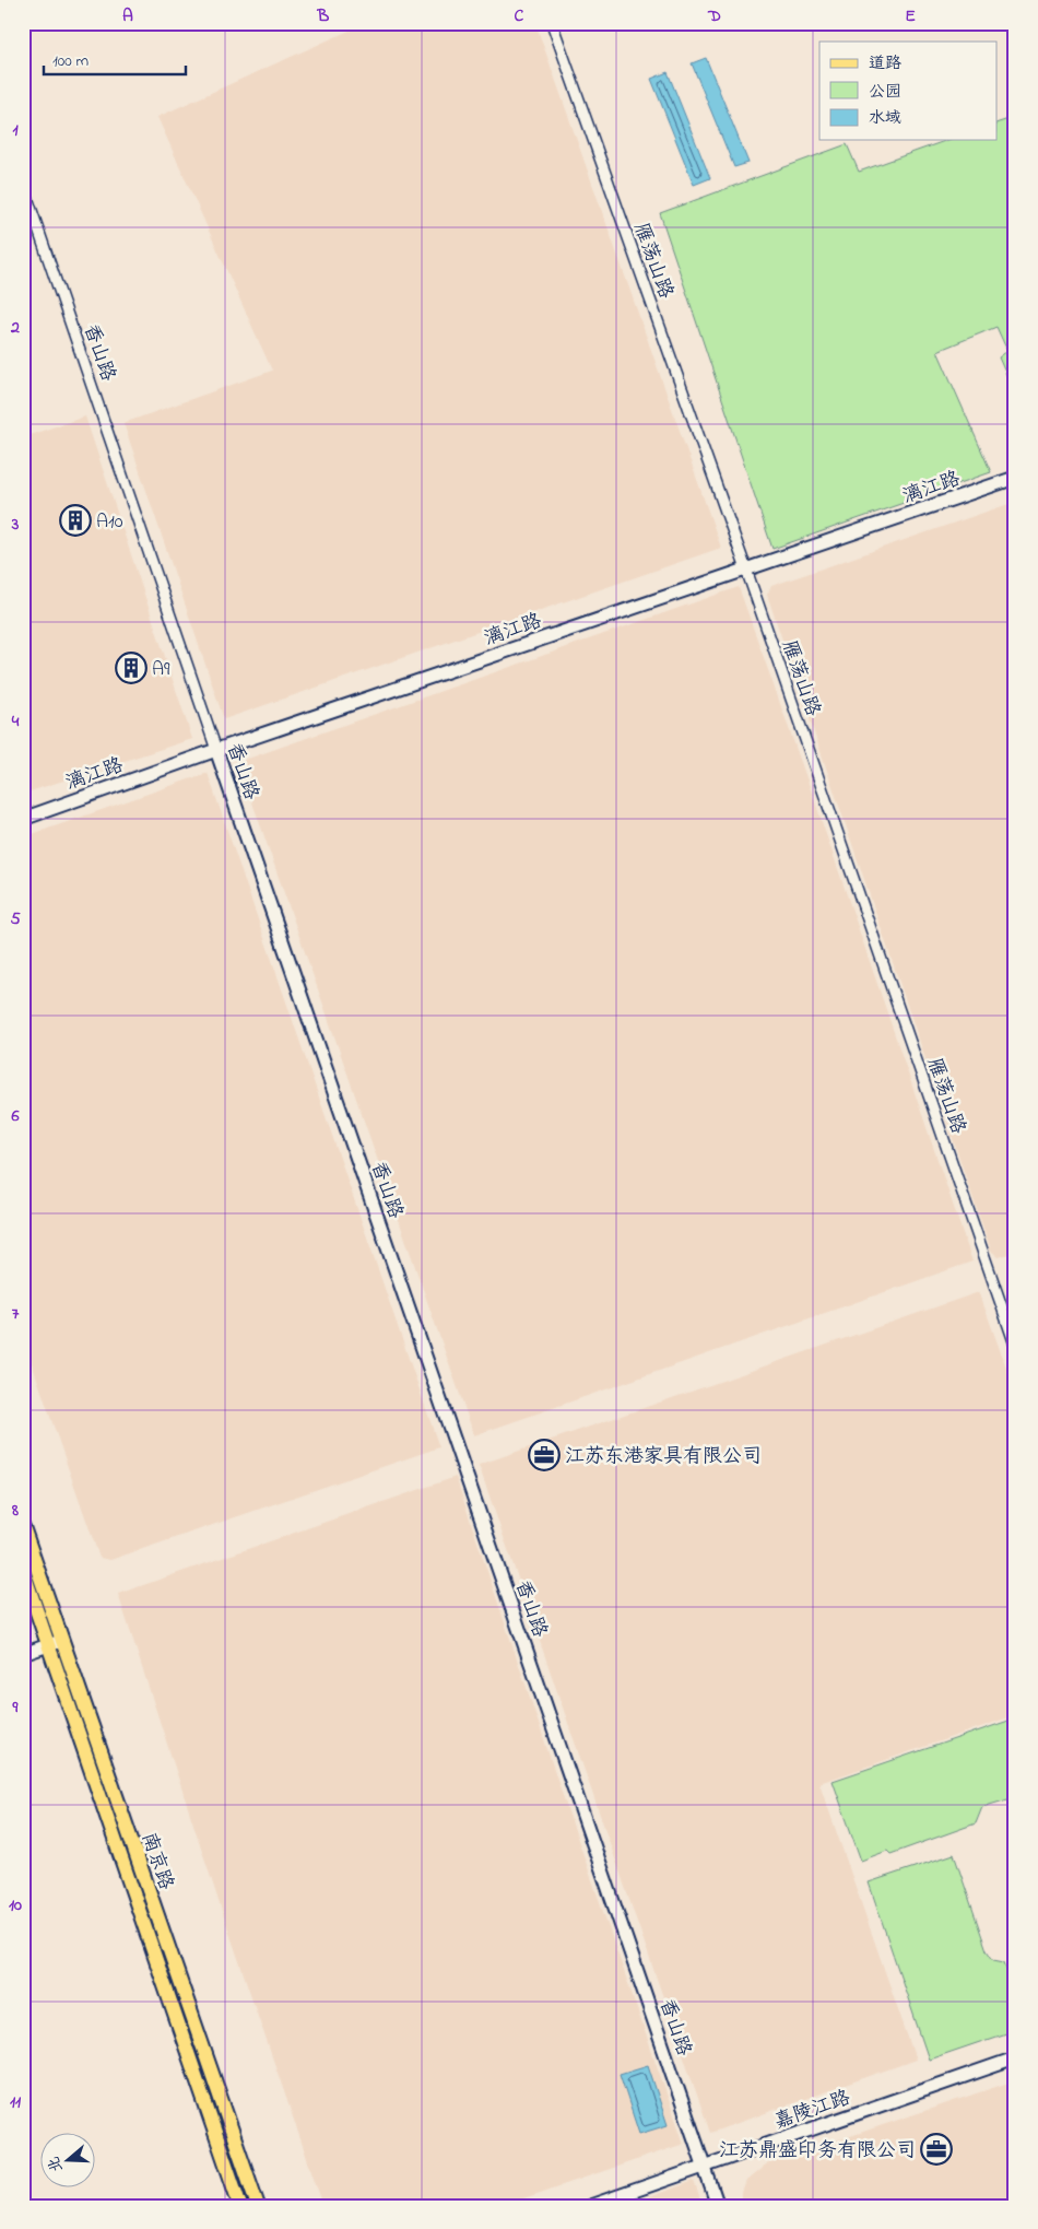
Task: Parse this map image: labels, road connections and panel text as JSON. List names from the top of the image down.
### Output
{
  "streets": {
    "main road": ["南京路"],
    "street": [
      "雁荡山路",
      "香山路",
      "漓江路",
      "嘉陵江路"
    ]
  },
  "crossings": [
    ["雁荡山路", "漓江路"],
    ["香山路", "漓江路"],
    ["香山路", "嘉陵江路"]
  ],
  "places": {
    "building": ["A10", "A9"],
    "office": ["江苏东港家具有限公司", "江苏鼎盛印务有限公司"]
  },
  "legend": ["道路", "公园", "水域"],
  "scale_bar": "100 m",
  "north": "left",
  "grid": {
    "columns": [
      "A",
      "B",
      "C",
      "D",
      "E"
    ],
    "rows": [
      "1",
      "2",
      "3",
      "4",
      "5",
      "6",
      "7",
      "8",
      "9",
      "10",
      "11"
    ]
  }
}
